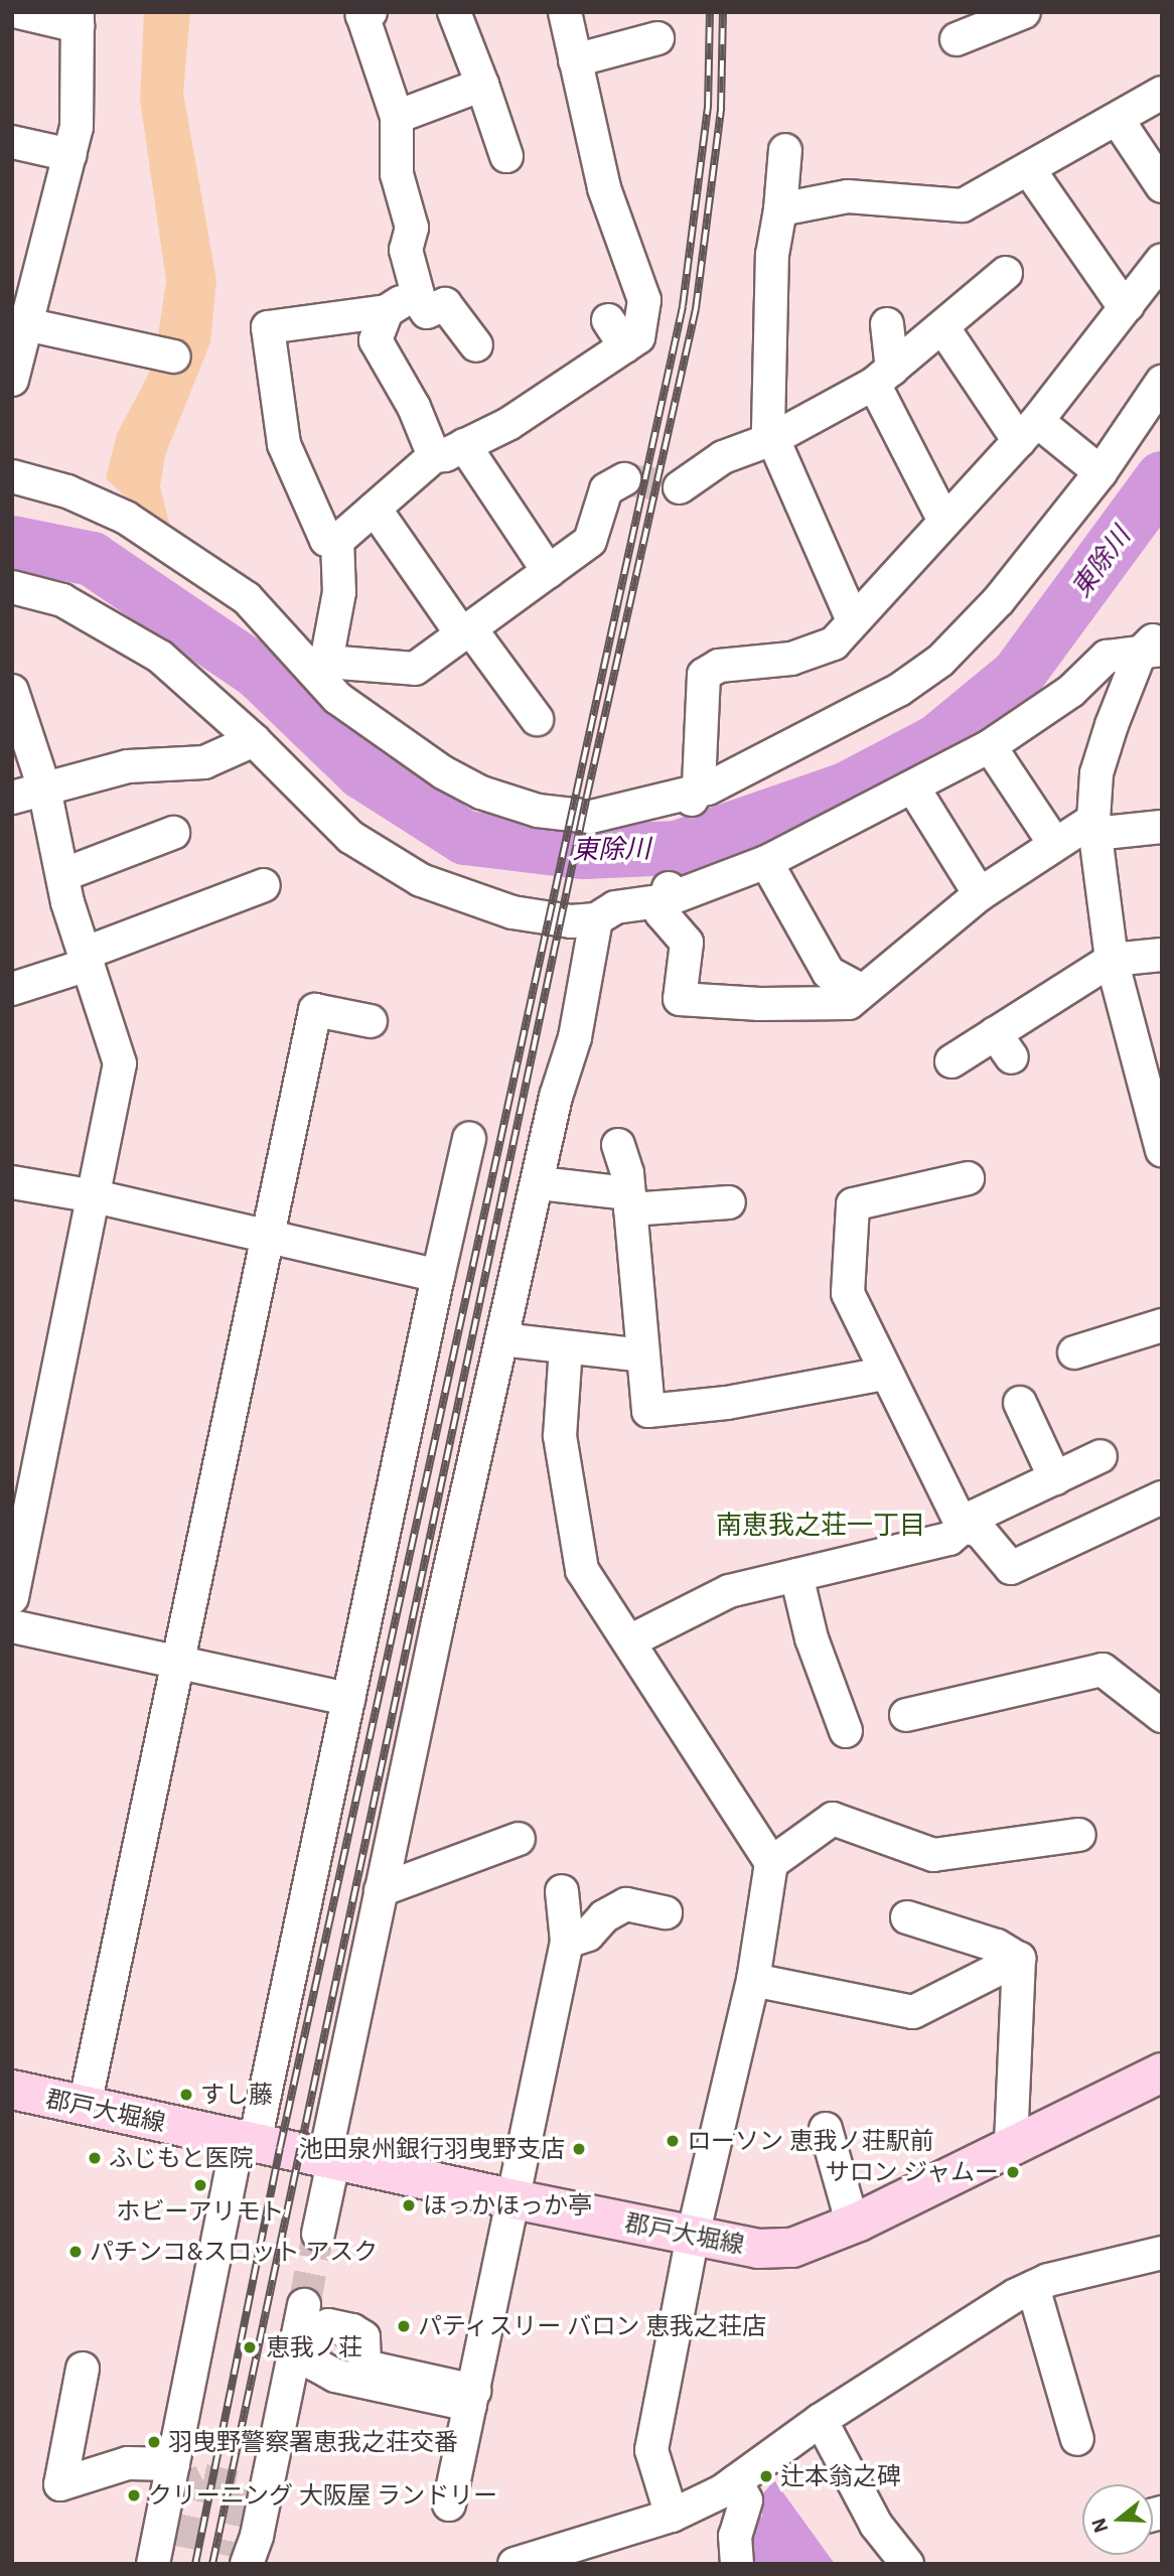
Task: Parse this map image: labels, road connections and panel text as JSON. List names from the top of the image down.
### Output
{
  "streets": {
    "main road": ["郡戸大堀線"]
  },
  "districts": ["南恵我之荘一丁目"],
  "water": ["東除川"],
  "places": [
    "すし藤",
    "ローソン 恵我ノ荘駅前",
    "池田泉州銀行羽曳野支店",
    "ふじもと医院",
    "サロン ジャムー",
    "ホビーアリモト",
    "ほっかほっか亭",
    "パチンコ&スロット アスク",
    "パティスリー バロン 恵我之荘店",
    "恵我ノ荘",
    "羽曳野警察署恵我之荘交番",
    "辻本翁之碑",
    "クリーニング 大阪屋 ランドリー"
  ],
  "north": "left"
}
